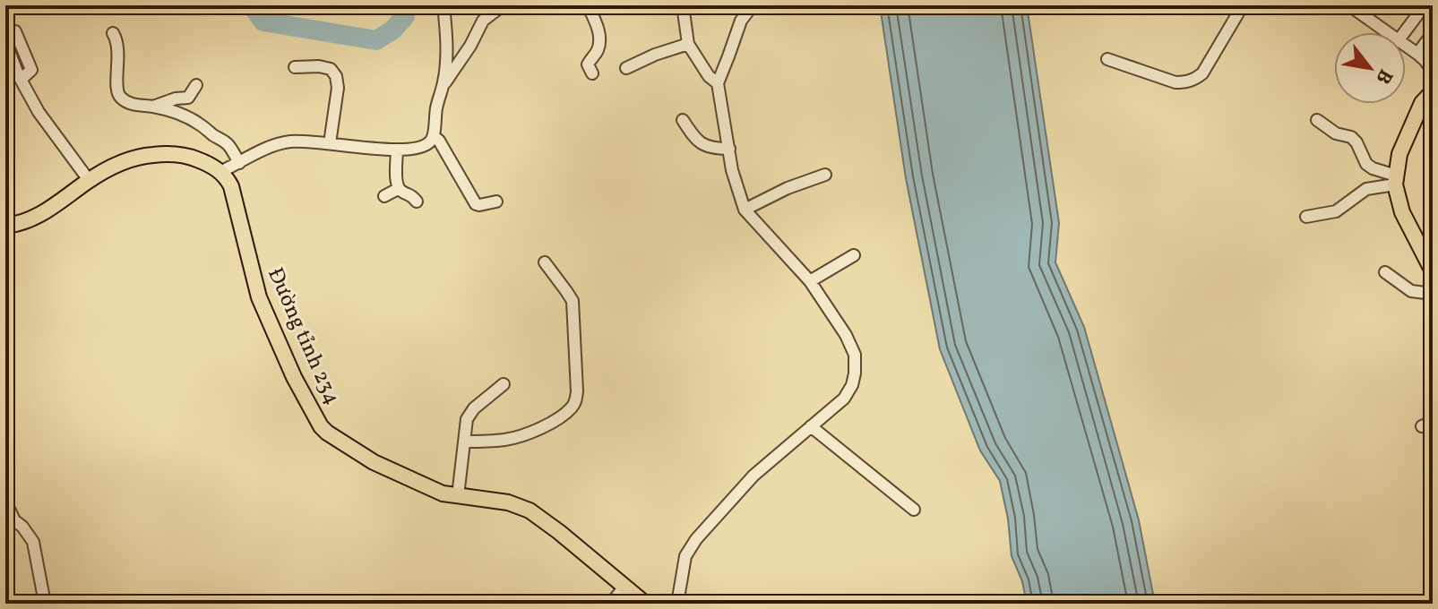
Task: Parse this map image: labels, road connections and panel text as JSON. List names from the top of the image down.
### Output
{
  "streets": {
    "main road": ["Đường tỉnh 234"]
  },
  "north": "bottom right"
}
